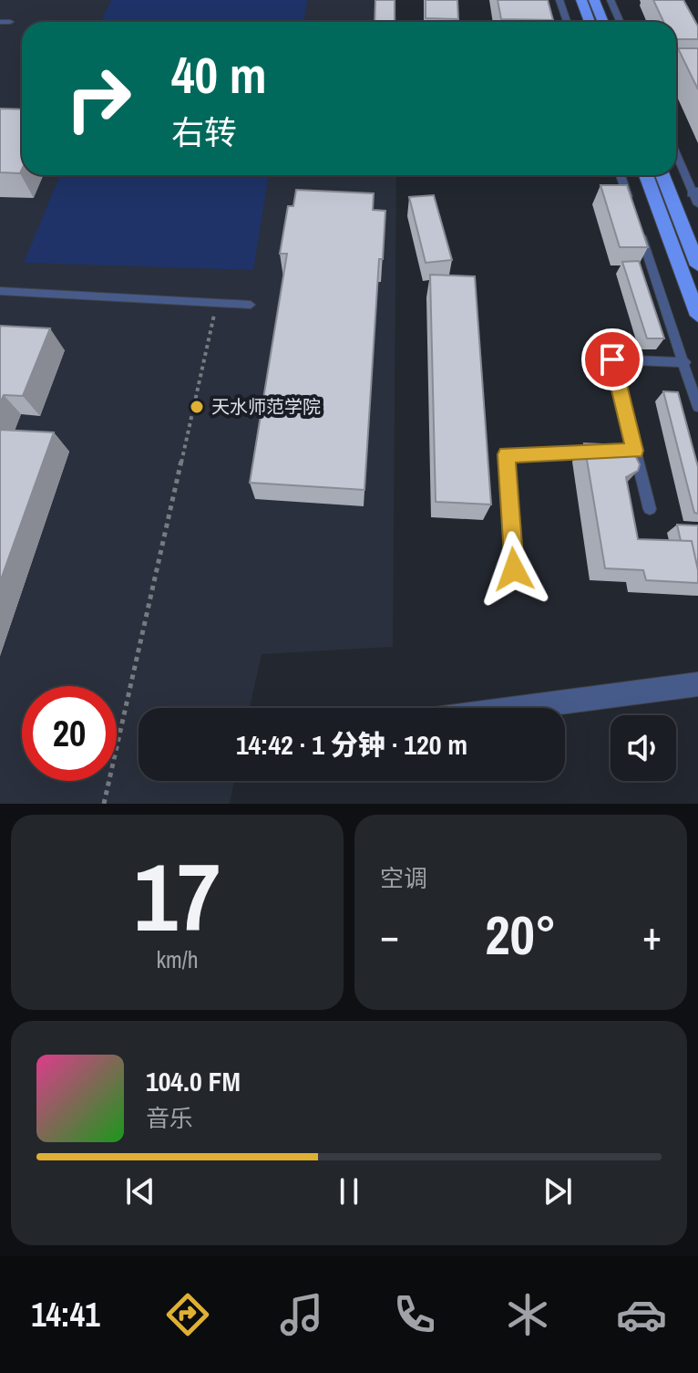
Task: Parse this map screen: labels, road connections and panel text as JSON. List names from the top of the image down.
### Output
{
  "places": ["天水师范学院"],
  "page": {
    "turn": ["40 m", "右转"],
    "limit": "20",
    "trip": "14:42 · 1 分钟 · 120 m",
    "tile": [
      ["17", "km/h"],
      "空调"
    ],
    "heat": ["−", "20°", "+"],
    "song": ["104.0 FM", "音乐"],
    "tabs": "14:41"
  }
}
